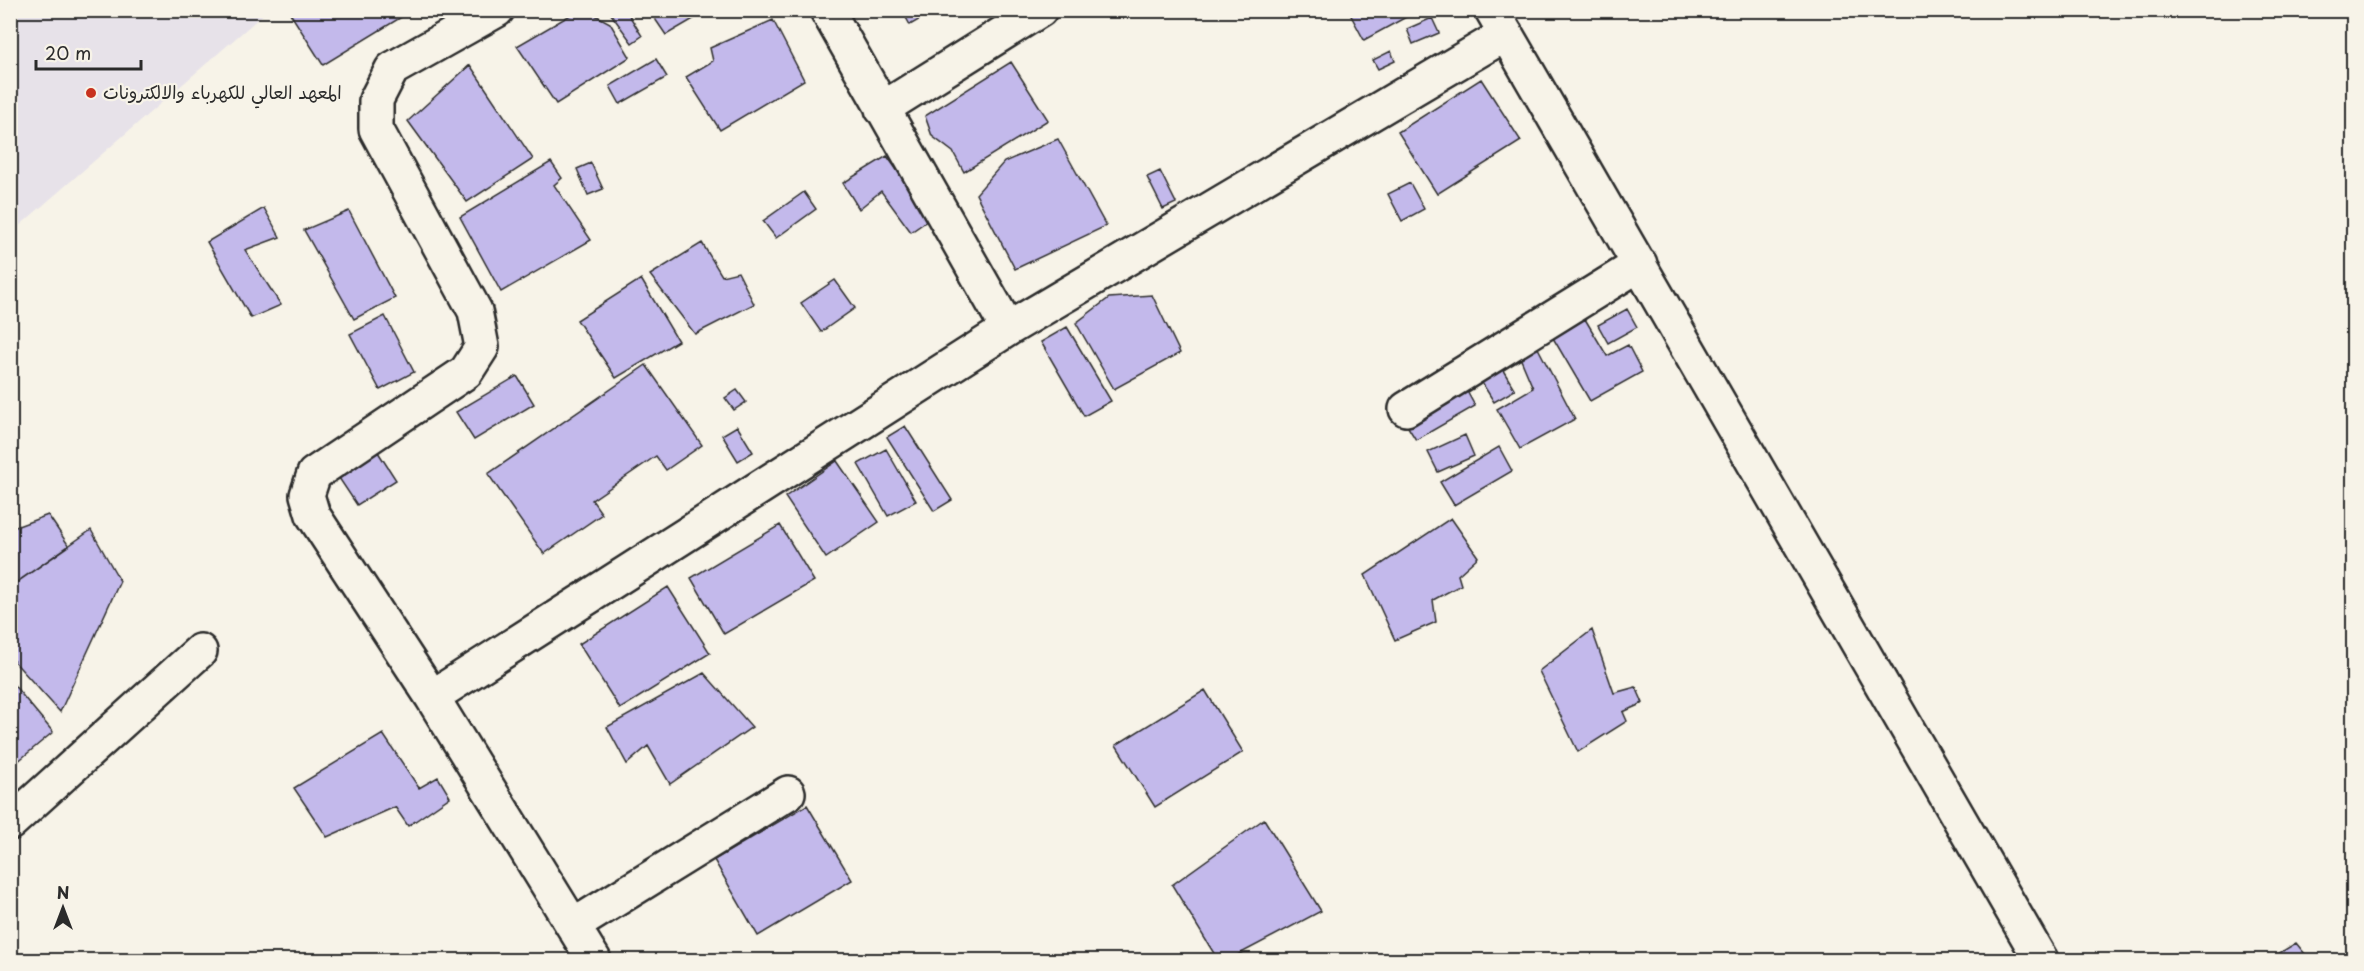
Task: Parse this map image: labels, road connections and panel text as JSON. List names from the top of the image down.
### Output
{
  "places": ["المعهد العالي للكهرباء والالكترونات"],
  "scale_bar": "20 m",
  "north": "top"
}
